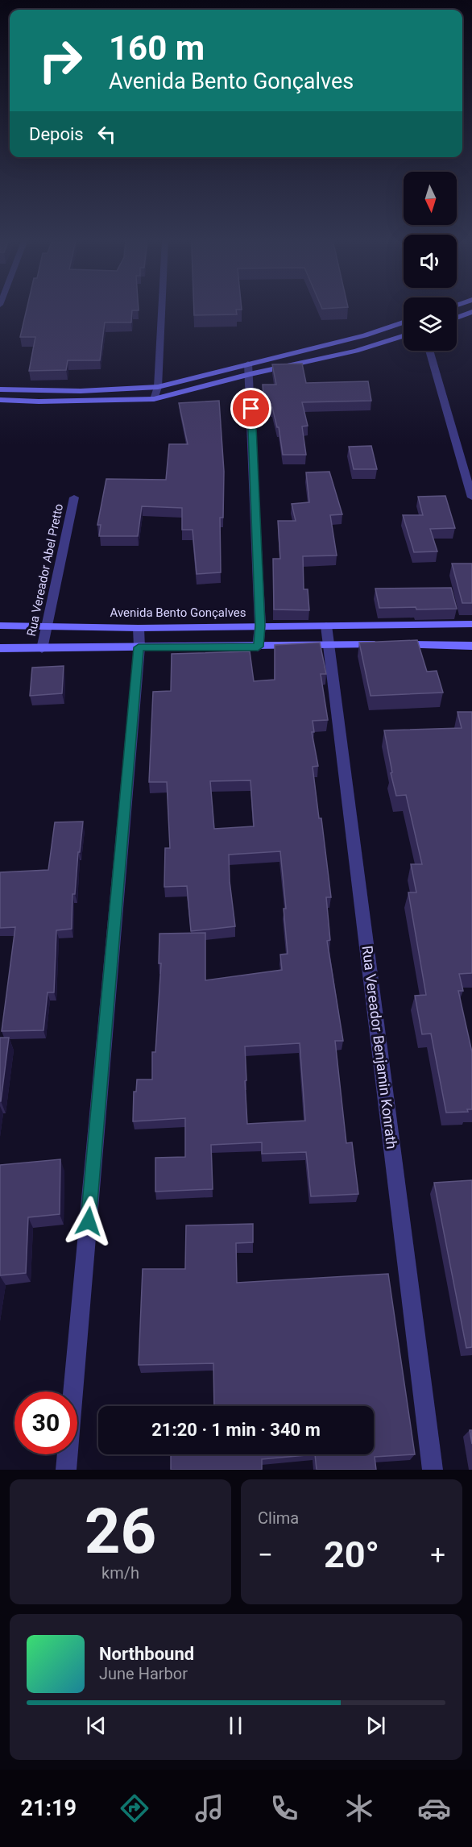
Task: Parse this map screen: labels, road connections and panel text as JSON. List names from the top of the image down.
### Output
{
  "streets": {
    "main road": ["Avenida Bento Gonçalves"],
    "street": ["Rua Vereador Abel Pretto", "Rua Vereador Benjamin Konrath"]
  },
  "crossings": [
    ["Rua Vereador Abel Pretto", "Avenida Bento Gonçalves"],
    ["Avenida Bento Gonçalves", "Rua Vereador Benjamin Konrath"]
  ],
  "north": "bottom",
  "page": {
    "turn": ["160 m", "Avenida Bento Gonçalves"],
    "then": "Depois",
    "limit": "30",
    "trip": "21:20 · 1 min · 340 m",
    "tile": [
      ["26", "km/h"],
      "Clima"
    ],
    "heat": ["−", "20°", "+"],
    "song": ["Northbound", "June Harbor"],
    "tabs": "21:19"
  }
}
